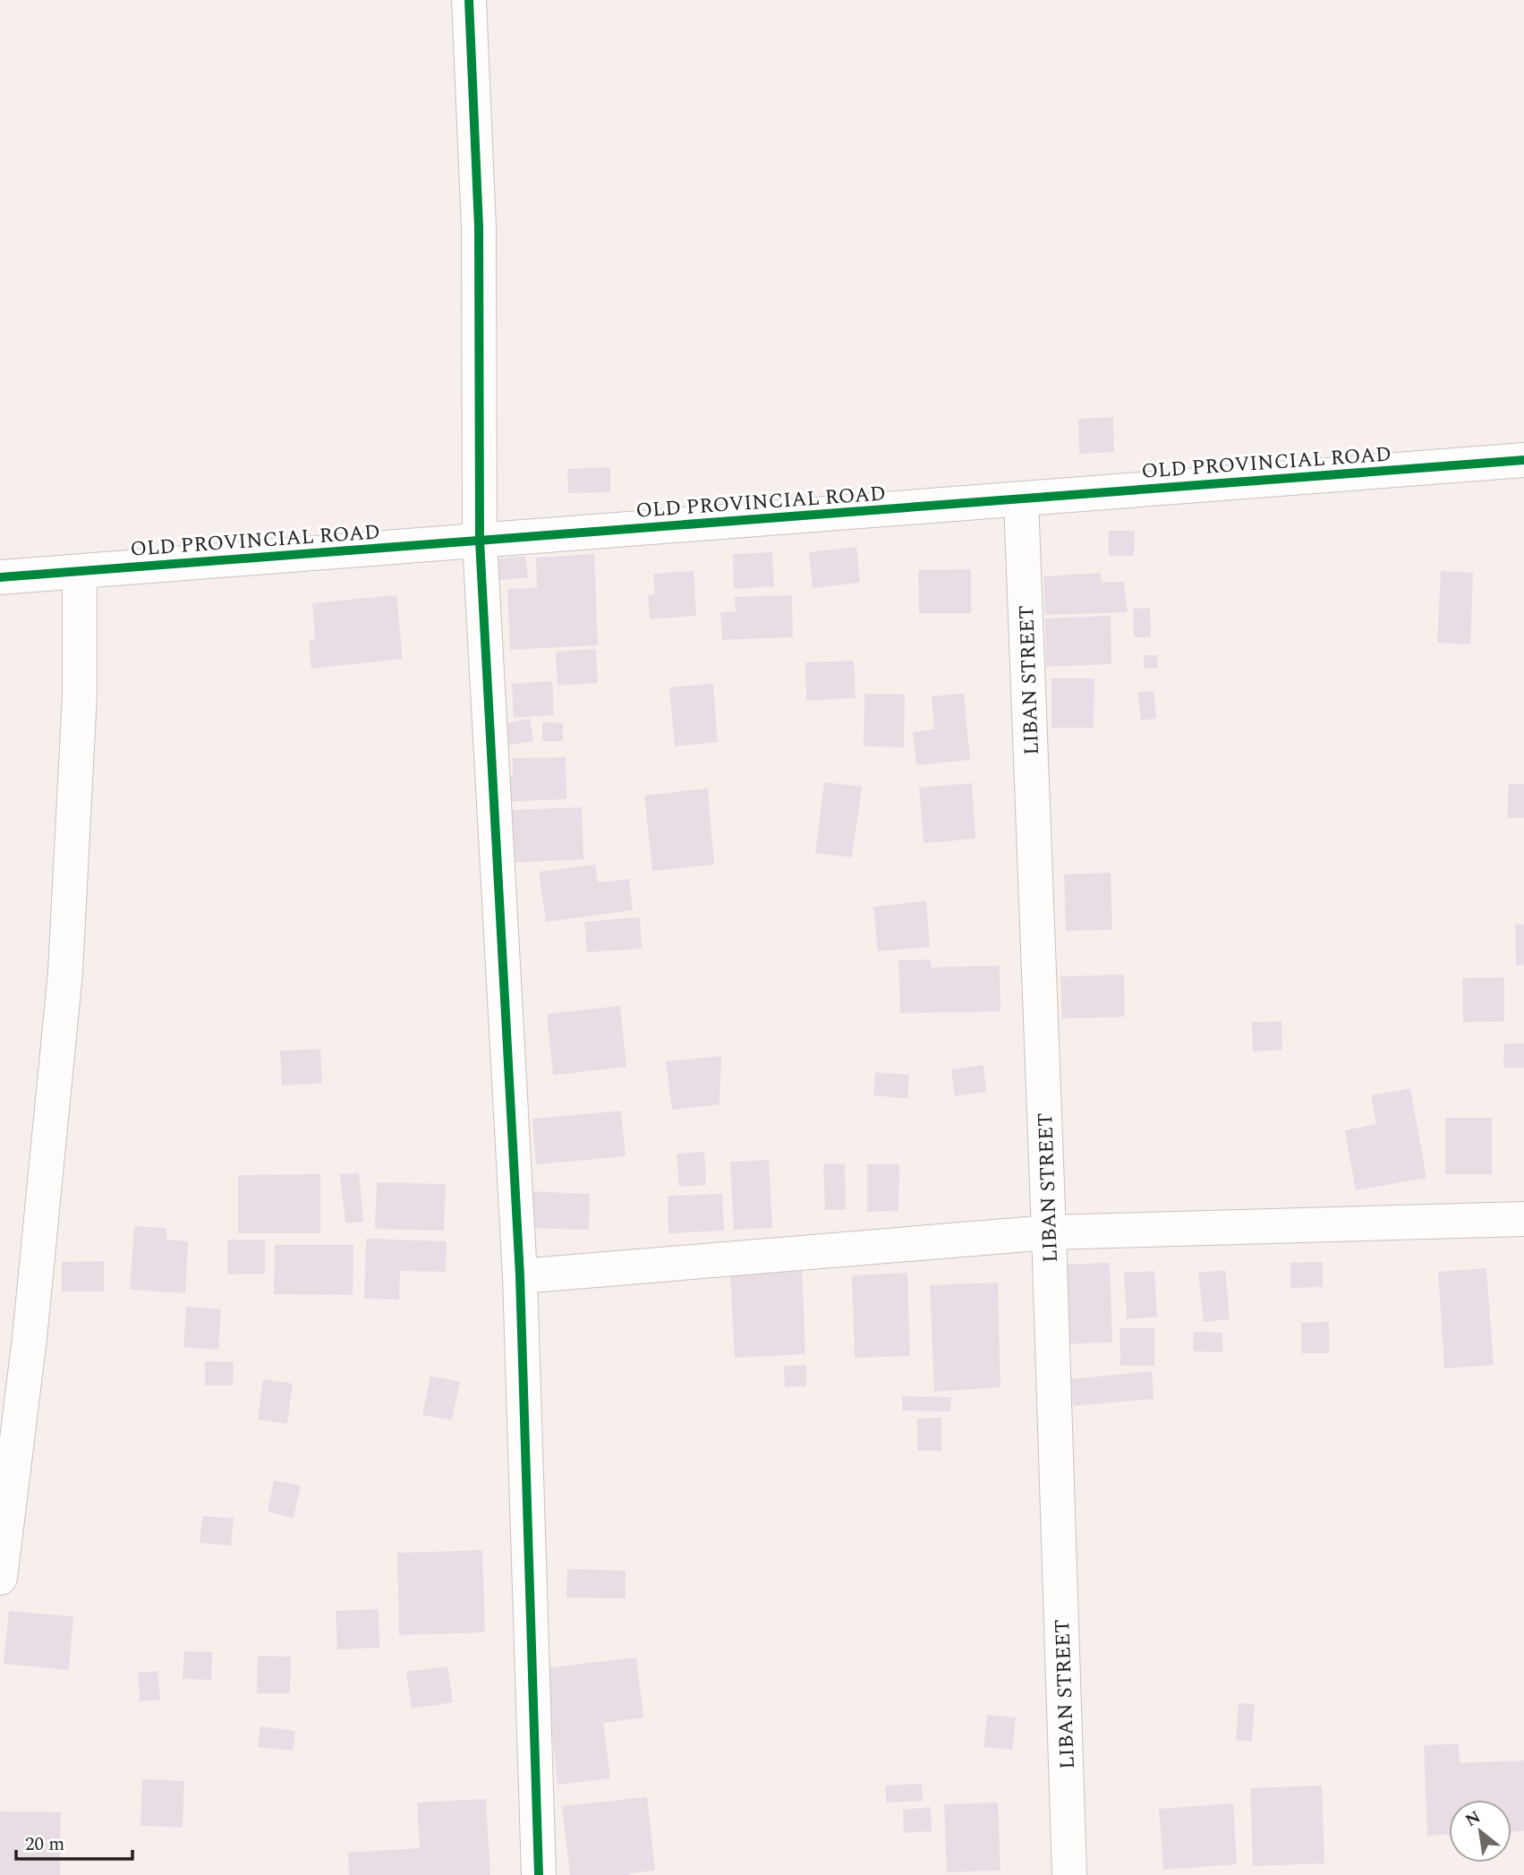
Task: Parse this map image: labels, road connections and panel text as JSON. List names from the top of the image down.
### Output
{
  "streets": {
    "street": ["OLD PROVINCIAL ROAD", "LIBAN STREET"]
  },
  "crossings": [
    ["OLD PROVINCIAL ROAD", "LIBAN STREET"]
  ],
  "scale_bar": "20 m",
  "north": "top left"
}
